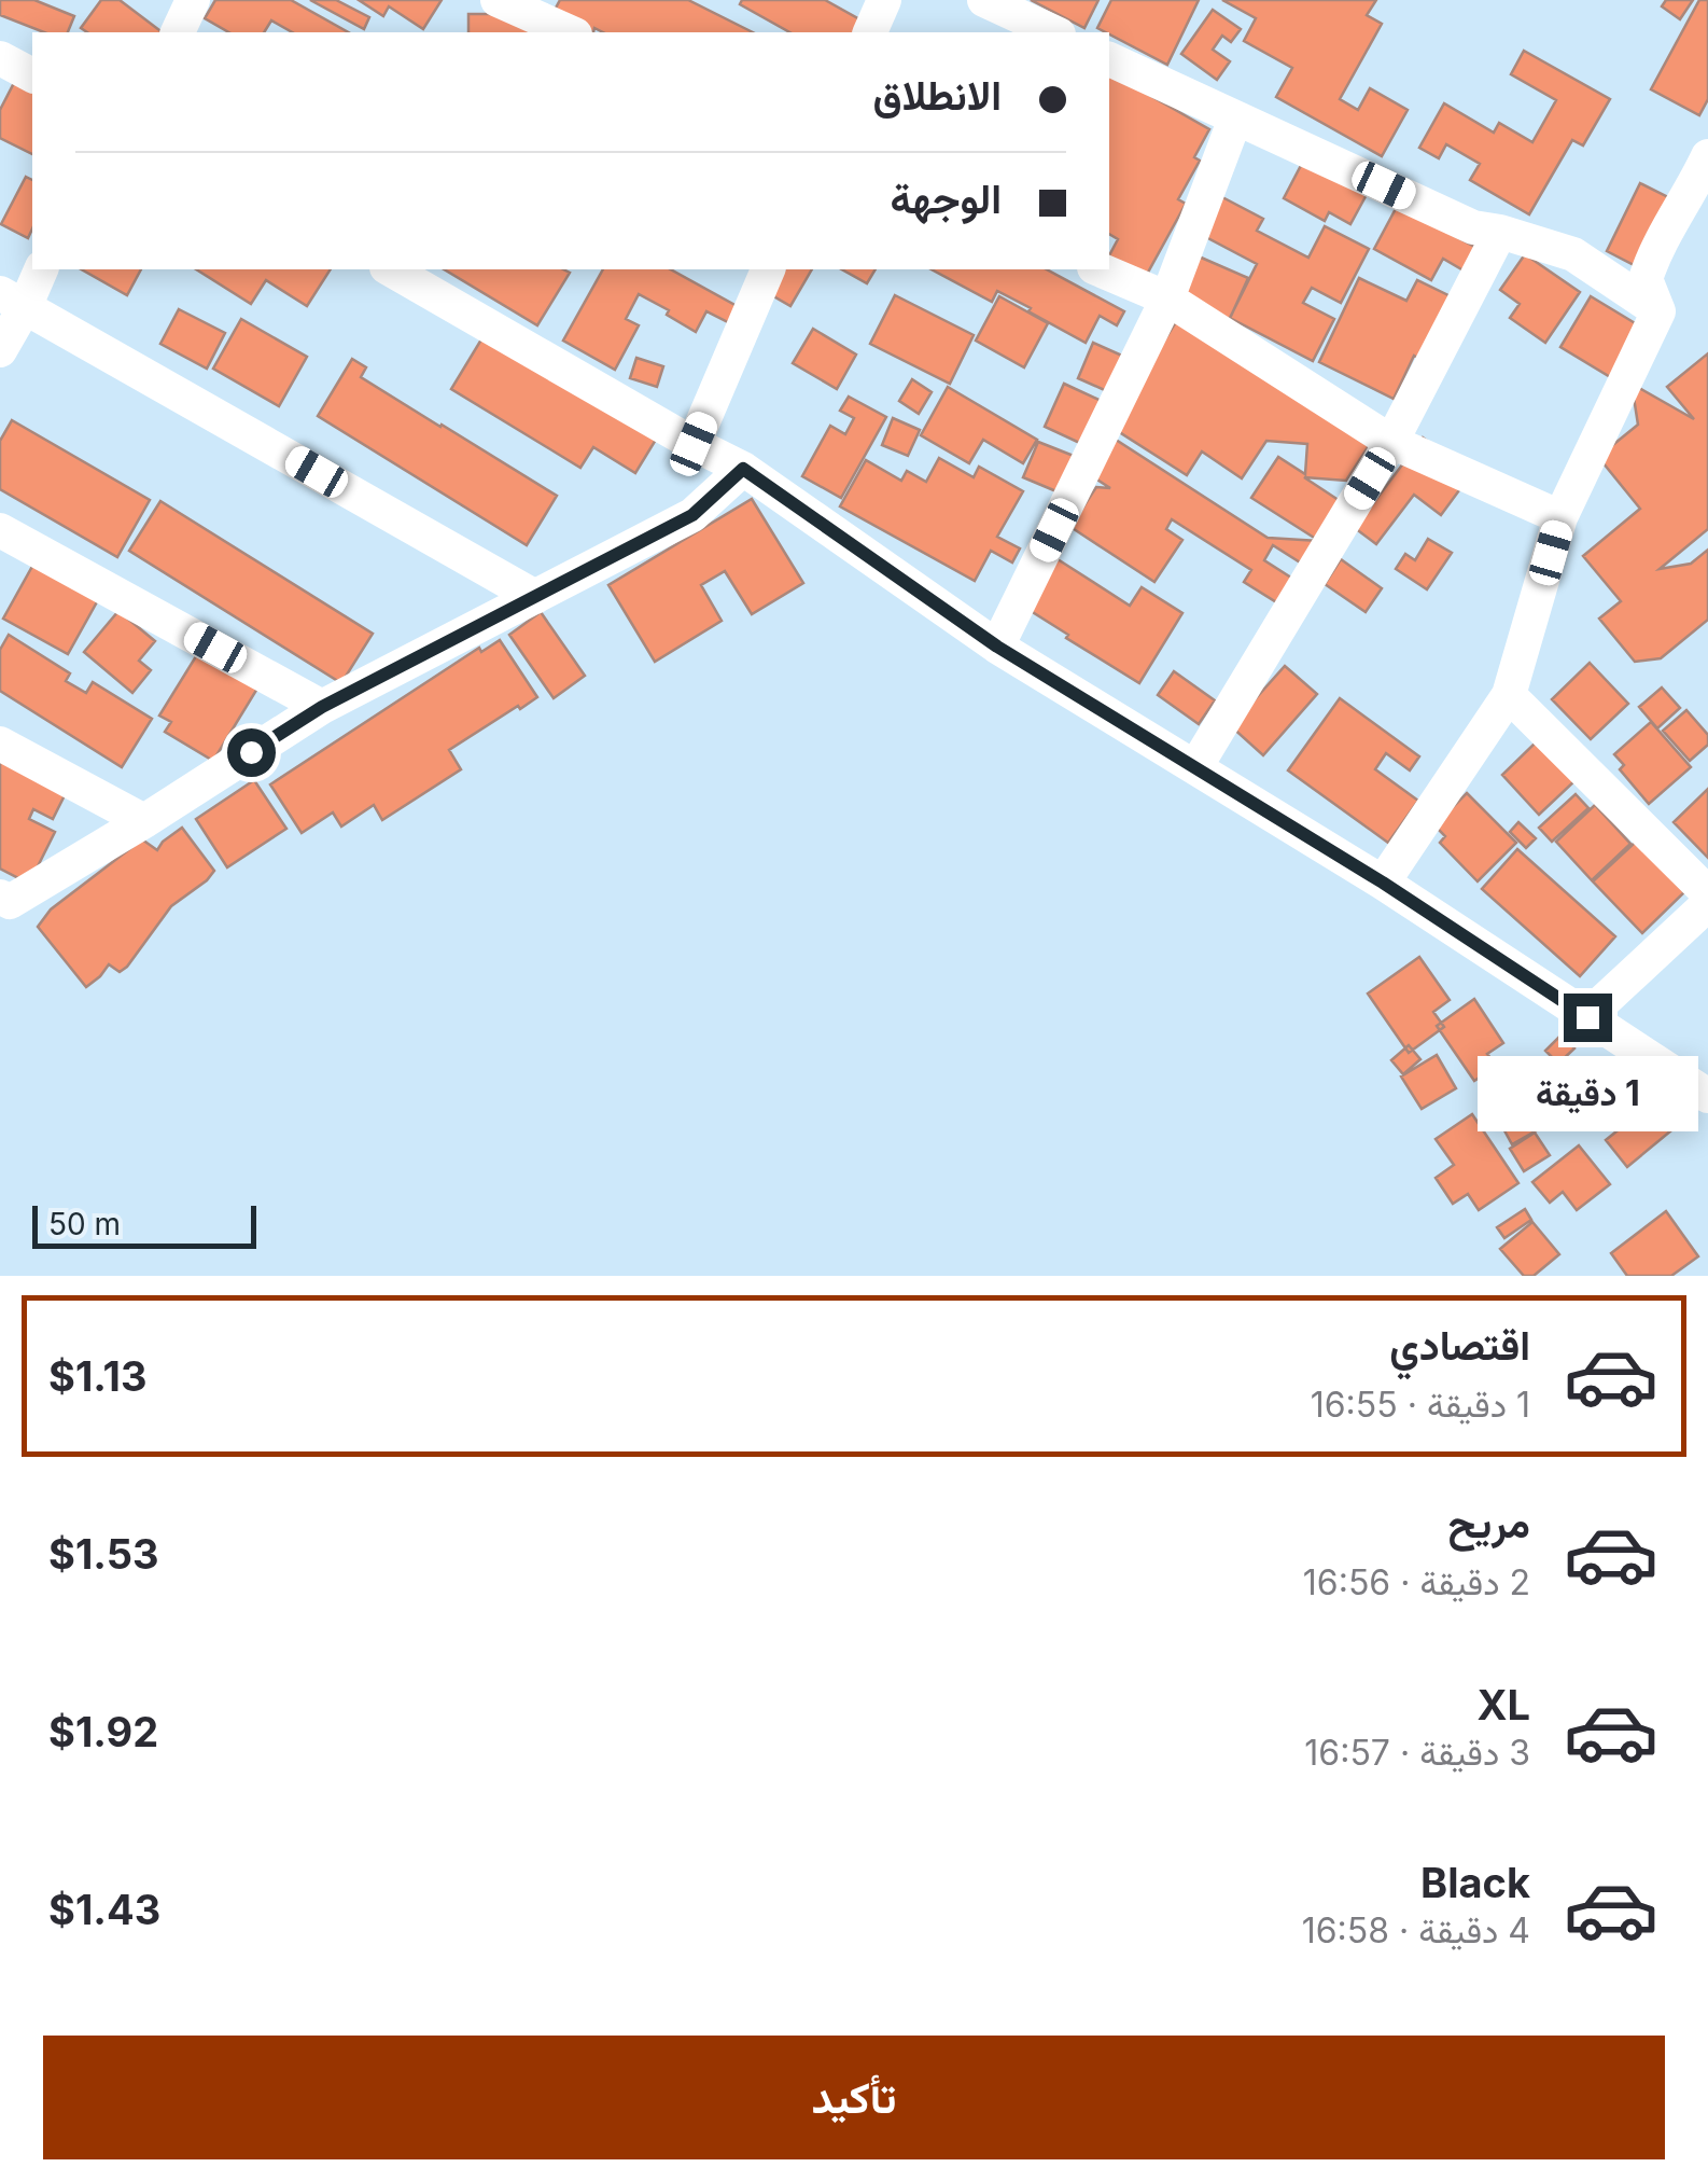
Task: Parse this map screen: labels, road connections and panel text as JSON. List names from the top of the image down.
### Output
{
  "scale_bar": "50 m",
  "page": {
    "banner": ["الانطلاق", "الوجهة"],
    "bubble": "1 دقيقة",
    "scale": "50 m",
    "list": [
      {
        "name": "اقتصادي",
        "note": "1 دقيقة · 16:55",
        "value": "$1.13"
      },
      {
        "name": "مريح",
        "note": "2 دقيقة · 16:56",
        "value": "$1.53"
      },
      {
        "name": "XL",
        "note": "3 دقيقة · 16:57",
        "value": "$1.92"
      },
      {
        "name": "Black",
        "note": "4 دقيقة · 16:58",
        "value": "$1.43"
      }
    ],
    "buttons": "تأكيد"
  }
}
